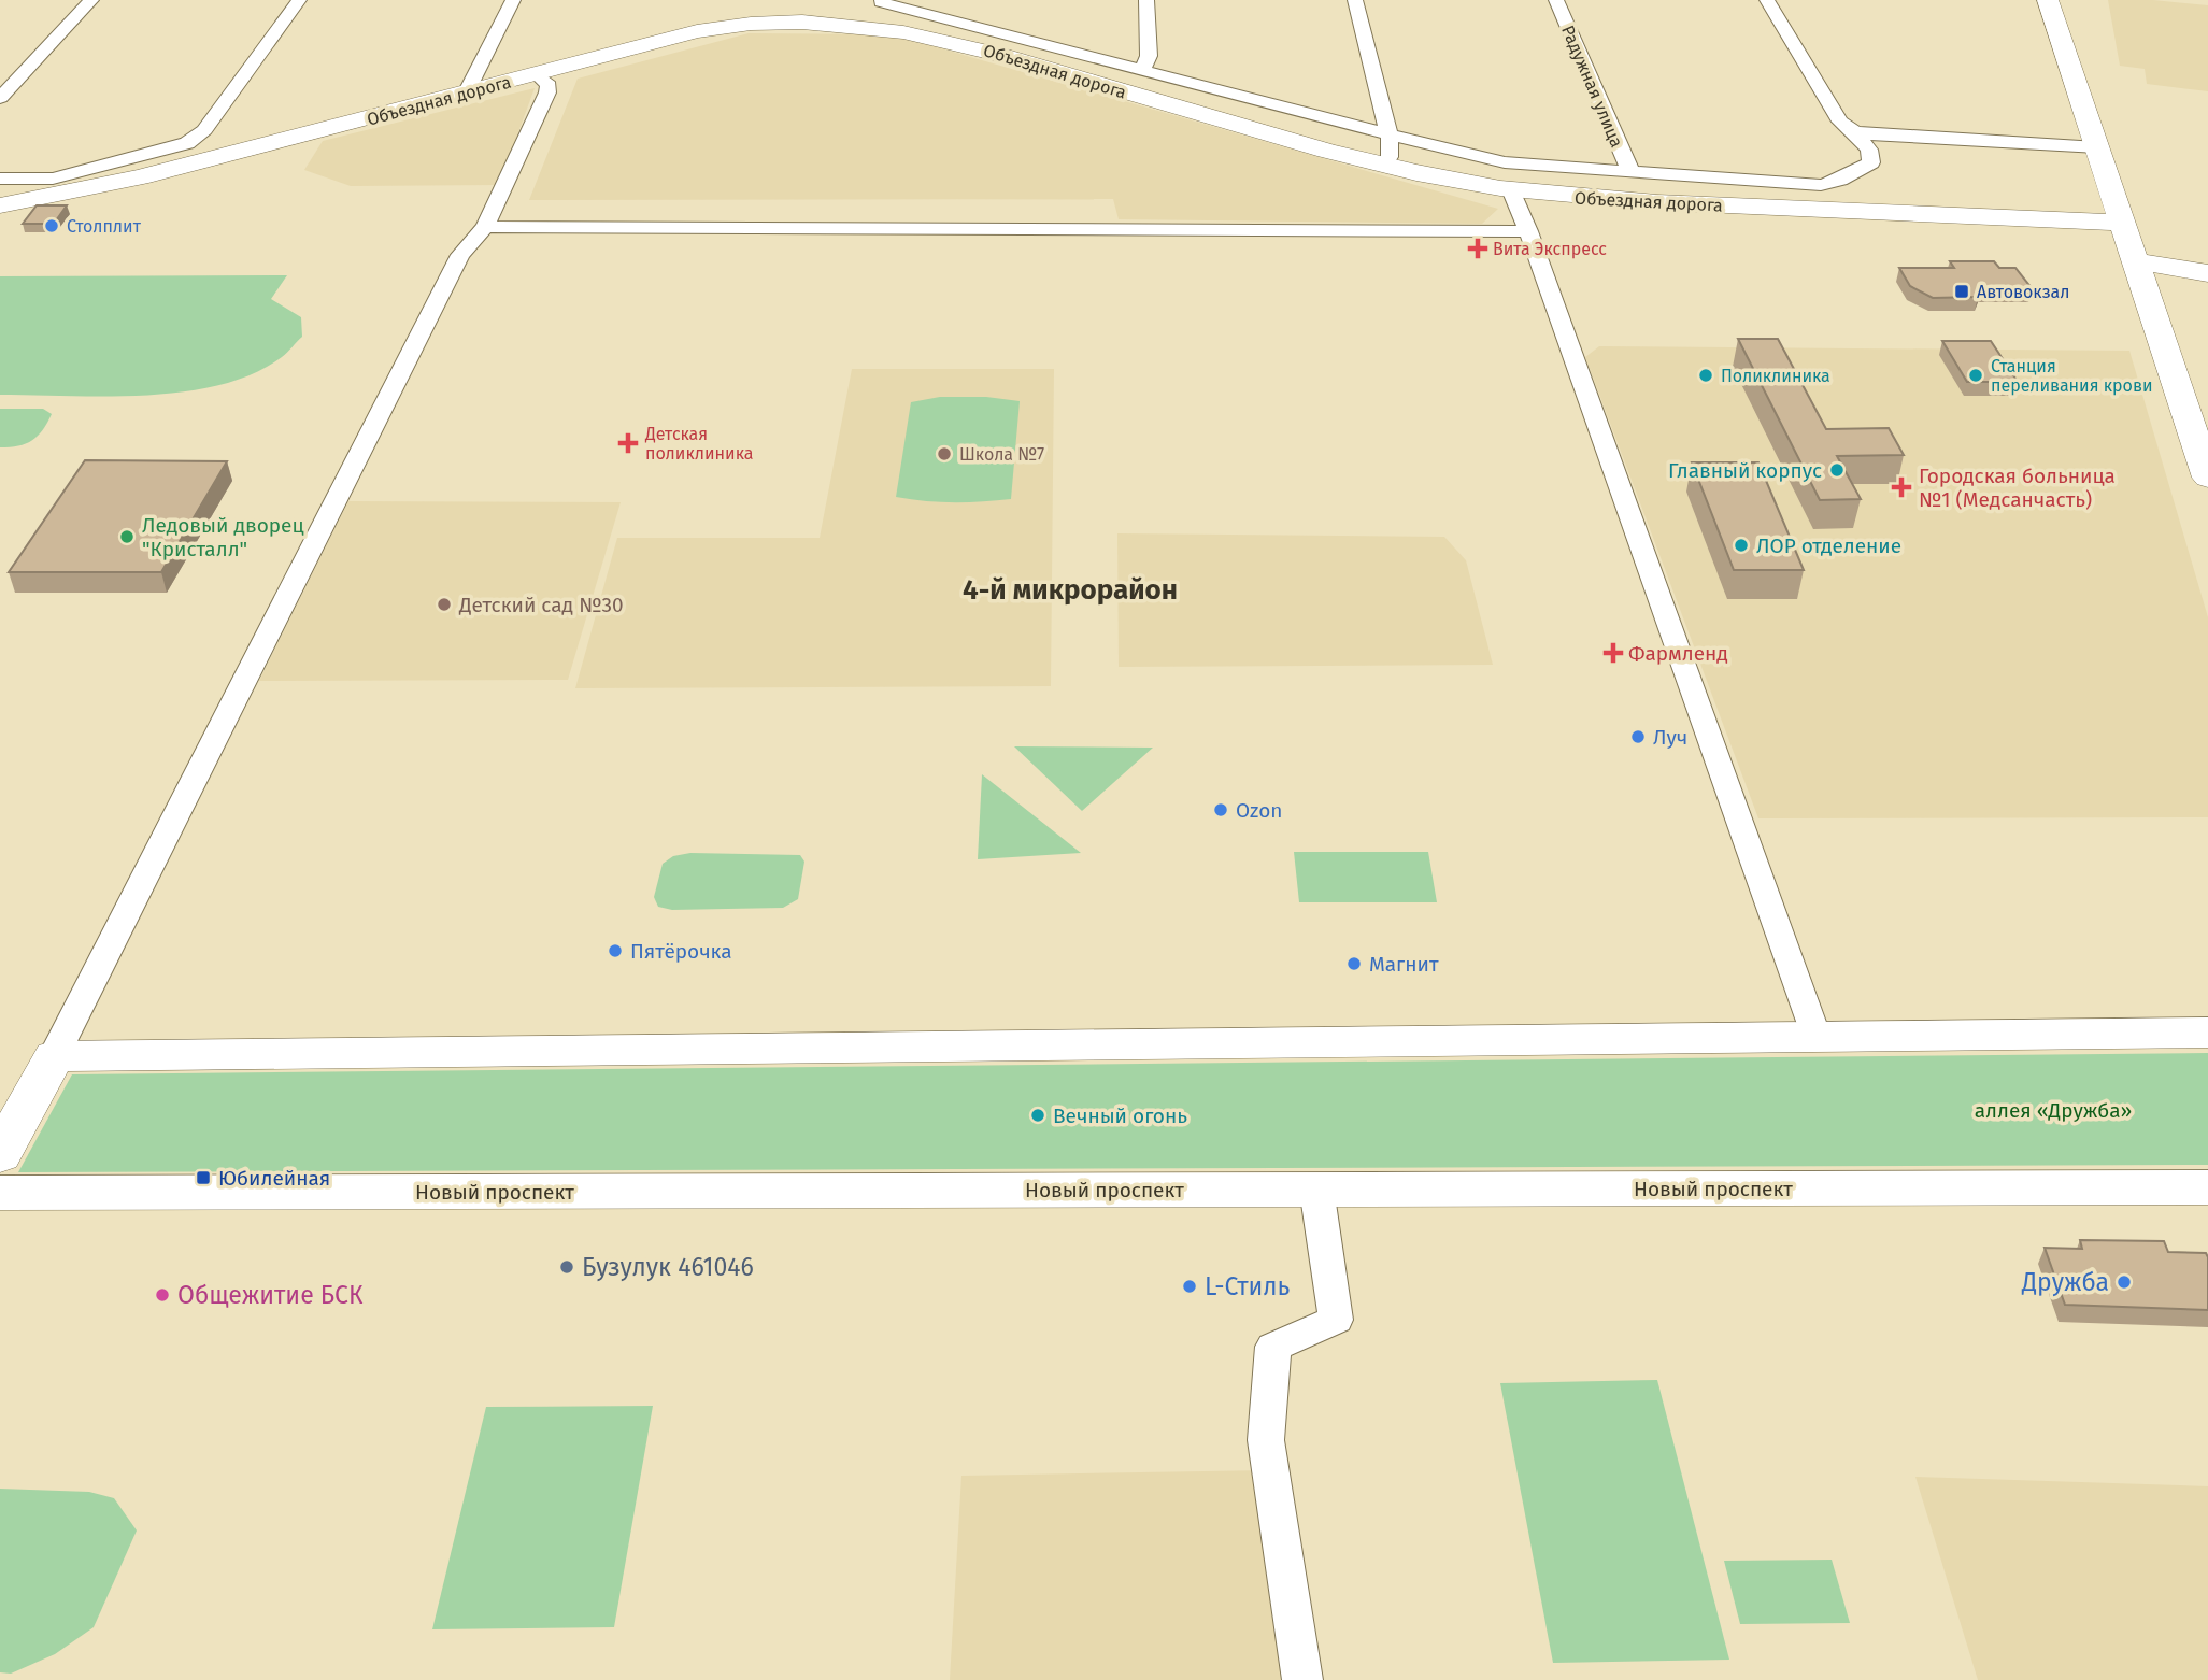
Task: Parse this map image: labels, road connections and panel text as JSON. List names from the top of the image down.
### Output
{
  "streets": {
    "main road": ["Объездная дорога", "Новый проспект"],
    "street": ["Радужная улица"]
  },
  "districts": ["4-й микрорайон"],
  "parks": ["аллея «Дружба»"],
  "places": {
    "other": [
      "Столплит",
      "Поликлиника",
      "Станция переливания крови",
      "Школа №7",
      "Главный корпус",
      "Ледовый дворец \"Кристалл\"",
      "ЛОР отделение",
      "Детский сад №30",
      "Луч",
      "Ozon",
      "Пятёрочка",
      "Магнит",
      "Вечный огонь",
      "Бузулук 461046",
      "Дружба",
      "L-Стиль",
      "Общежитие БСК"
    ],
    "health": [
      "Вита Экспресс",
      "Детская поликлиника",
      "Городская больница №1 (Медсанчасть)",
      "Фармленд"
    ],
    "transit": ["Автовокзал", "Юбилейная"]
  }
}
